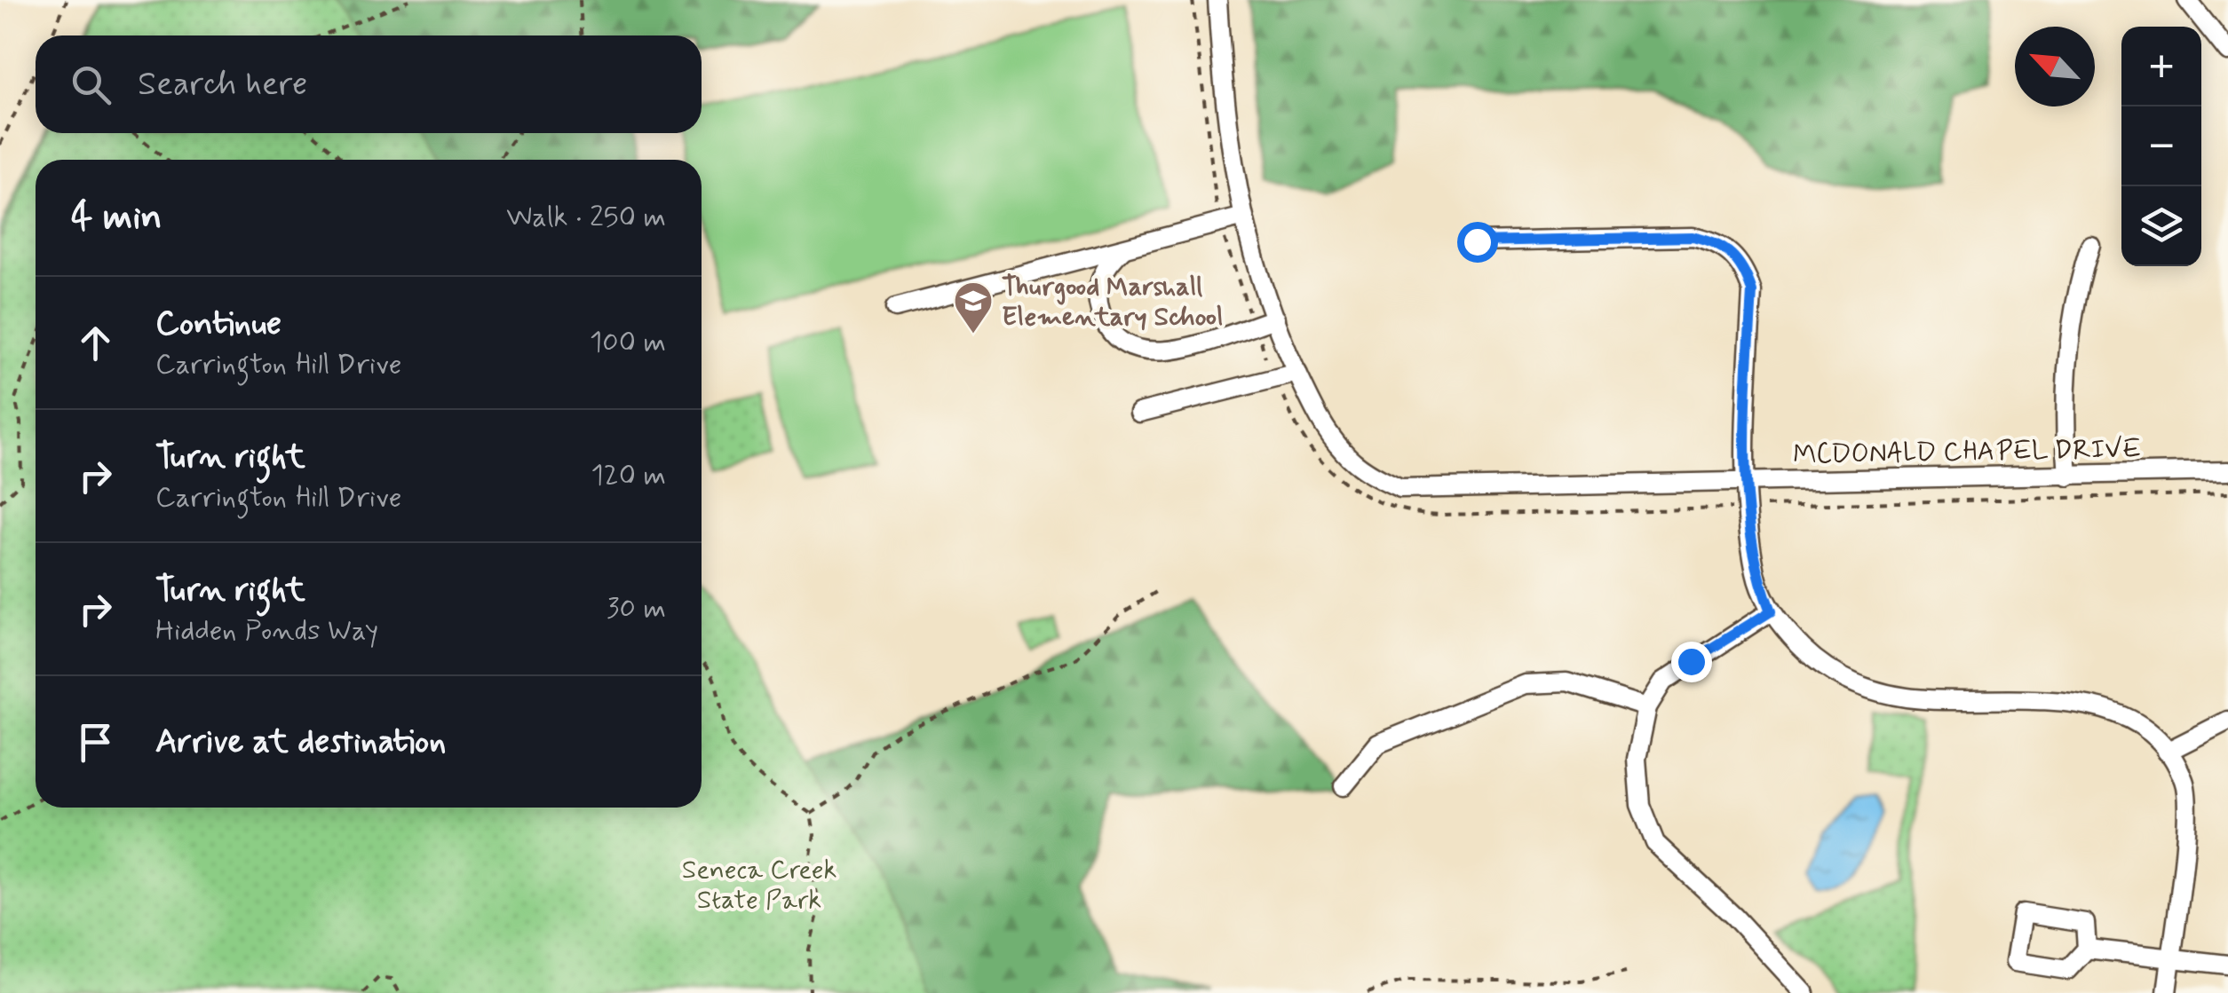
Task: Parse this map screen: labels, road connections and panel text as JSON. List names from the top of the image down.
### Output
{
  "streets": {
    "street": ["MCDONALD CHAPEL DRIVE"]
  },
  "parks": ["Seneca Creek State Park"],
  "places": {
    "school or university": ["Thurgood Marshall Elementary School"]
  },
  "north": "top left",
  "page": {
    "map_buttons": ["+", "−"],
    "search": "Search here",
    "heading": ["4 min", "Walk · 250 m"],
    "list": [
      ["Continue", "Carrington Hill Drive", "100 m"],
      ["Turn right", "Carrington Hill Drive", "120 m"],
      ["Turn right", "Hidden Ponds Way", "30 m"],
      "Arrive at destination"
    ]
  }
}
